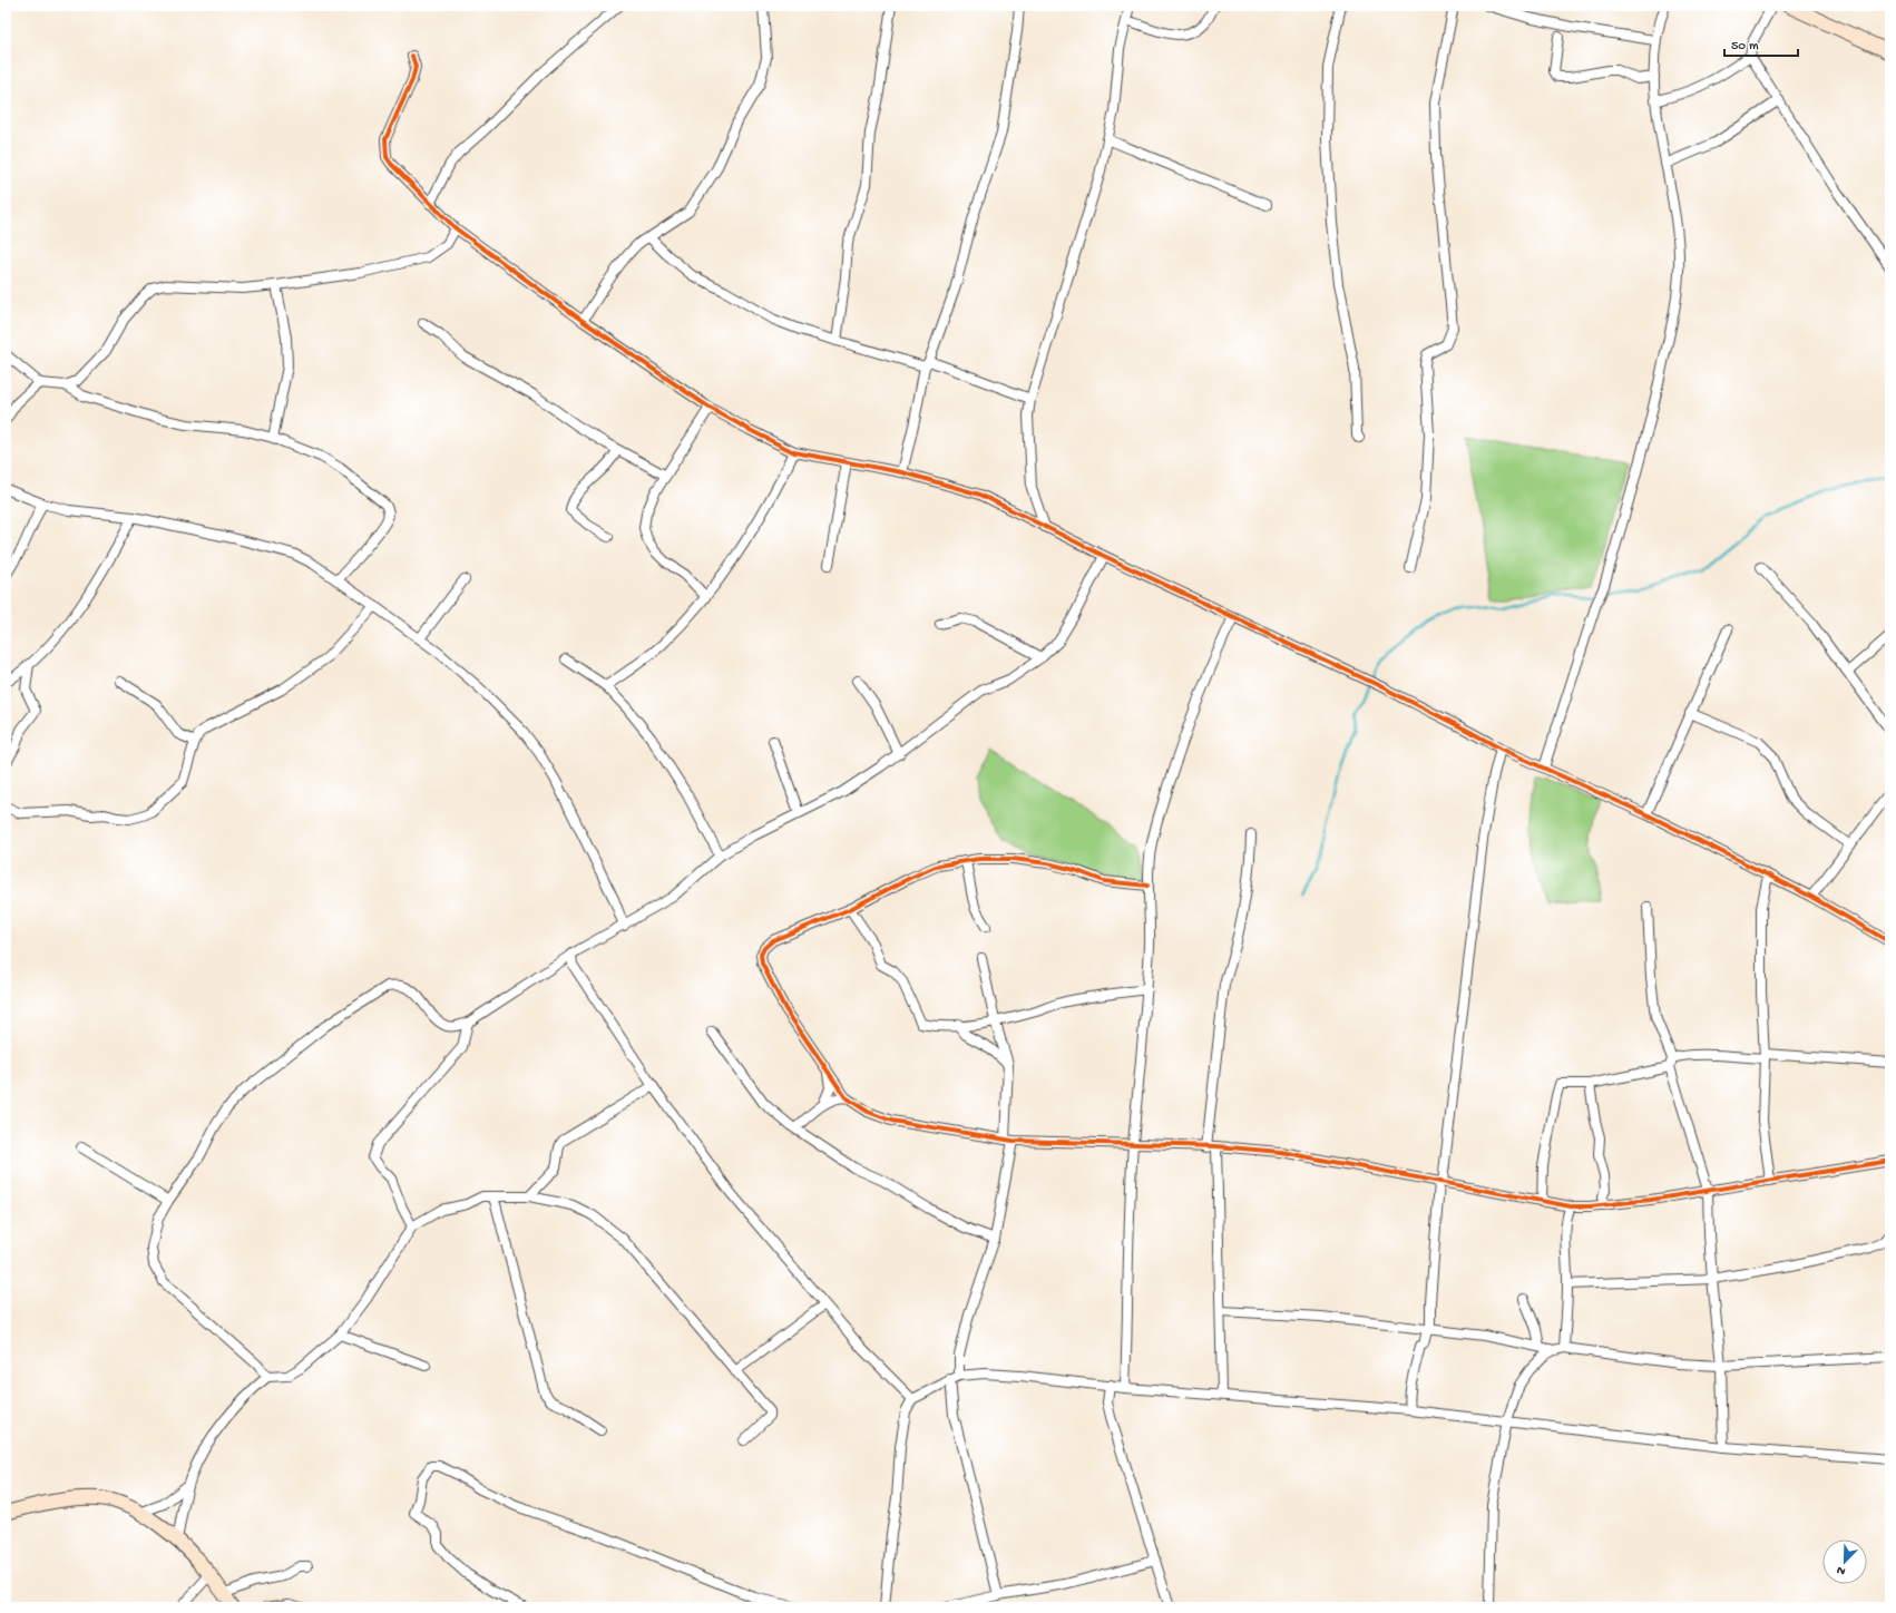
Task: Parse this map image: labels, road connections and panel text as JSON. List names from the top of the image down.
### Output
{
  "scale_bar": "50 m",
  "north": "bottom left"
}
